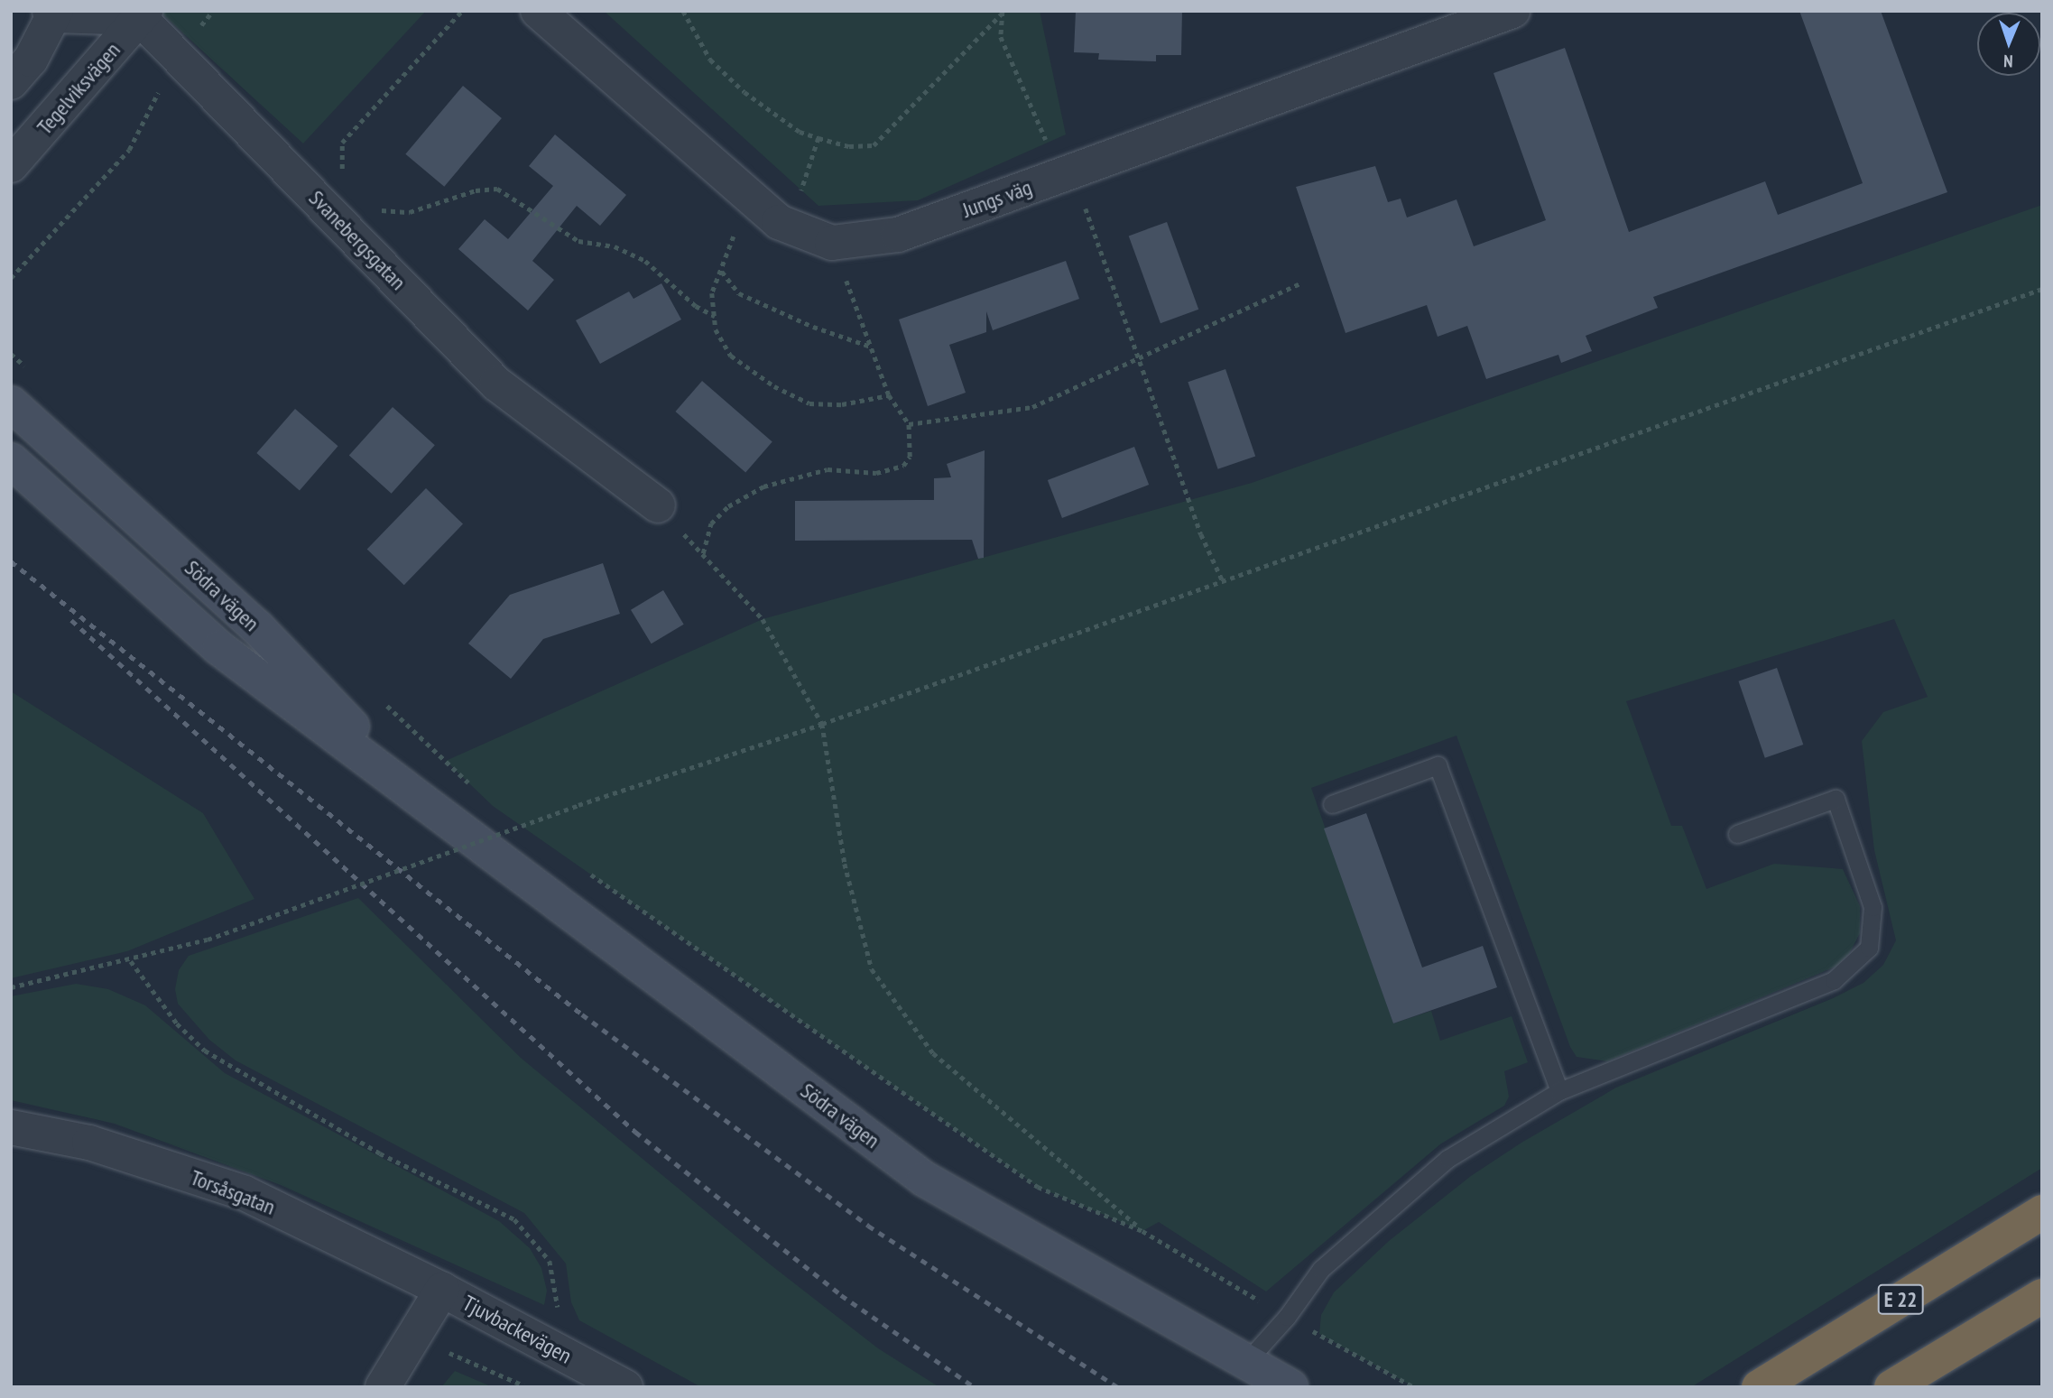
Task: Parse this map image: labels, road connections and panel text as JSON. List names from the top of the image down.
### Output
{
  "streets": {
    "highway": ["E 22"],
    "main road": ["Södra vägen"],
    "street": [
      "Tegelviksvägen",
      "Jungs väg",
      "Svanebergsgatan",
      "Torsåsgatan",
      "Tjuvbackevägen"
    ]
  },
  "crossings": [
    ["Tegelviksvägen", "Svanebergsgatan"],
    ["Torsåsgatan", "Tjuvbackevägen"]
  ],
  "north": "bottom"
}
